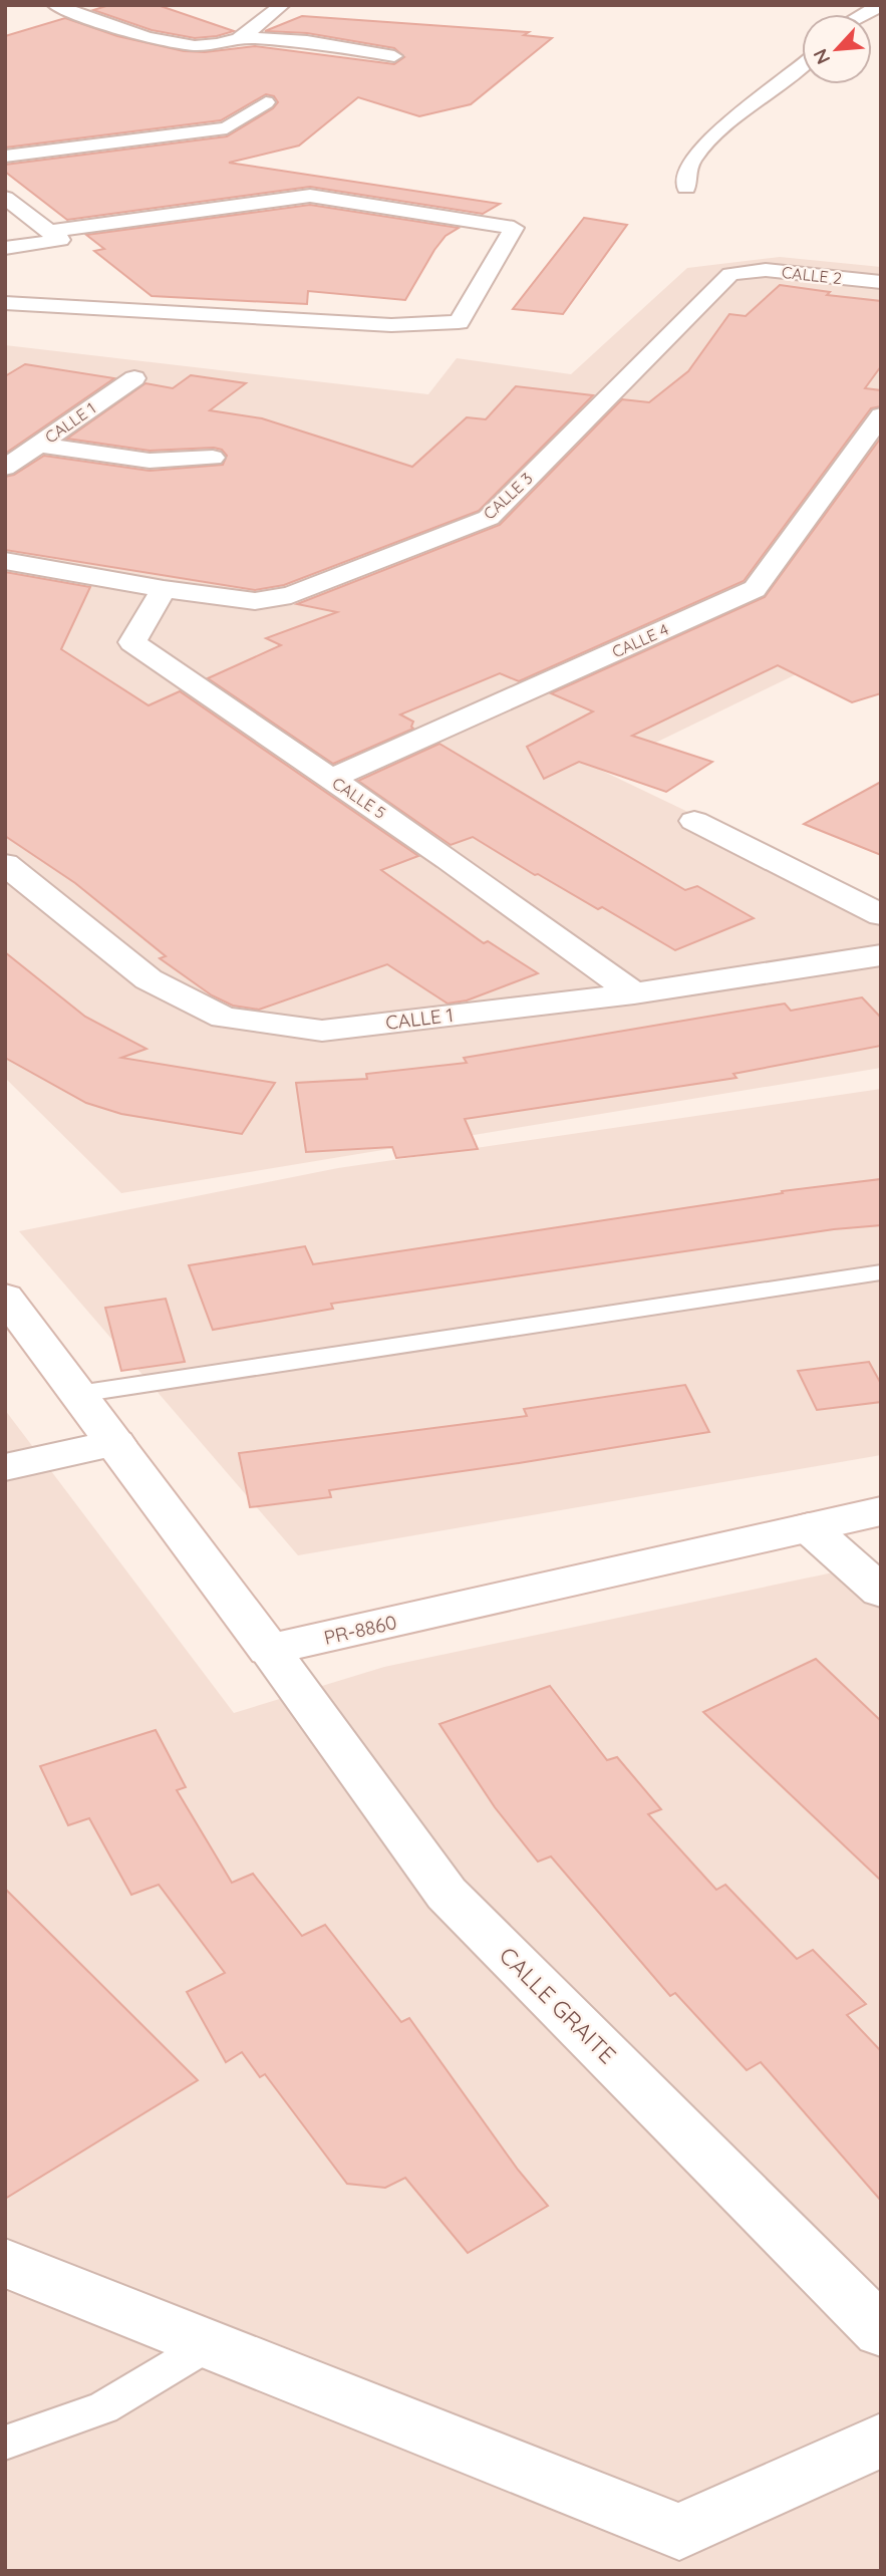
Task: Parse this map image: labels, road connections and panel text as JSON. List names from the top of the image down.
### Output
{
  "streets": {
    "street": [
      "CALLE 2",
      "CALLE 1",
      "CALLE 3",
      "CALLE 4",
      "CALLE 5",
      "PR-8860",
      "CALLE GRAITE"
    ]
  },
  "crossings": [
    ["CALLE 2", "CALLE 3"],
    ["CALLE 1", "CALLE 5"],
    ["CALLE 3", "CALLE 5"],
    ["CALLE 4", "CALLE 5"],
    ["PR-8860", "CALLE GRAITE"]
  ],
  "north": "bottom left"
}
